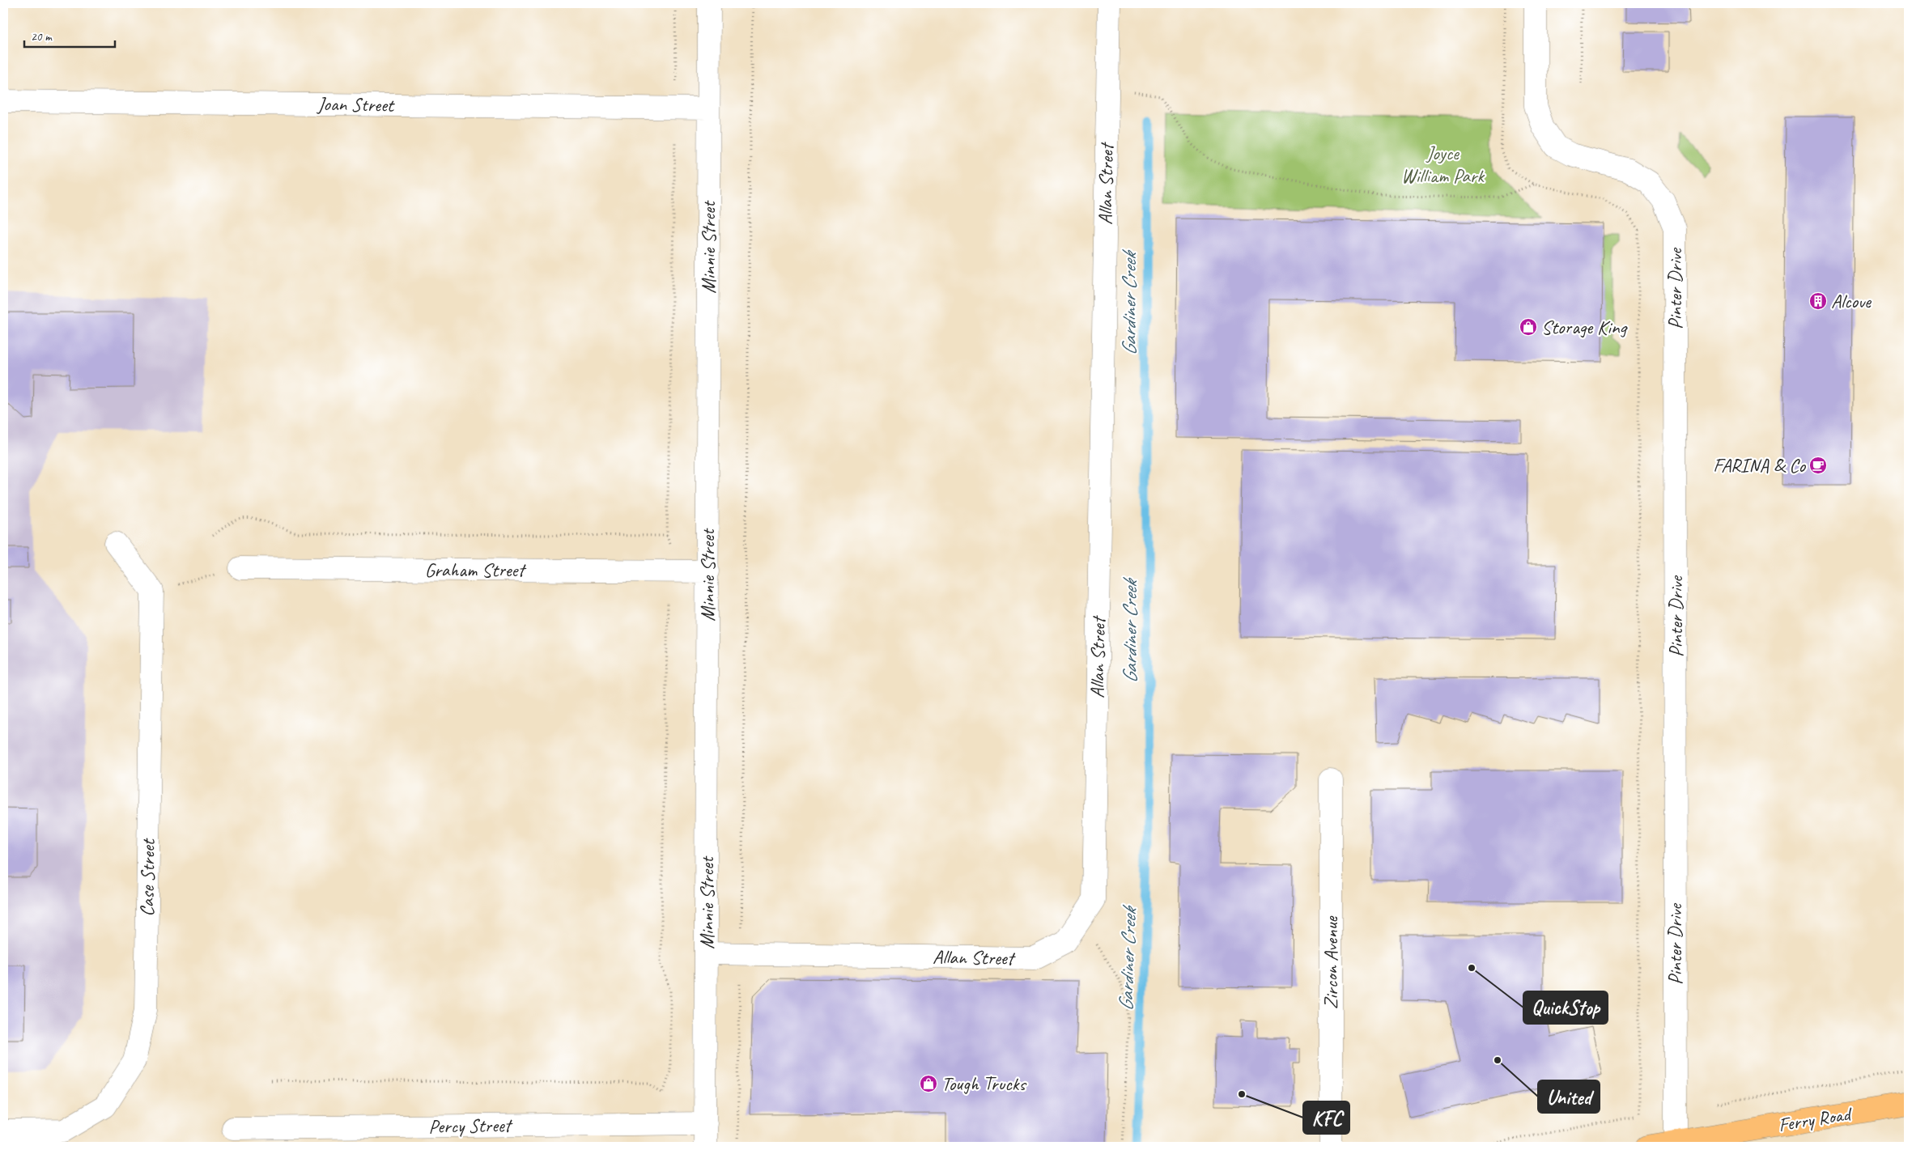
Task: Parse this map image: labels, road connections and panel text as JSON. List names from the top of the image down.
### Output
{
  "streets": {
    "main road": ["Ferry Road"],
    "street": [
      "Joan Street",
      "Allan Street",
      "Minnie Street",
      "Pinter Drive",
      "Graham Street",
      "Case Street",
      "Zircon Avenue",
      "Percy Street"
    ]
  },
  "crossings": [
    ["Joan Street", "Minnie Street"],
    ["Allan Street", "Minnie Street"],
    ["Minnie Street", "Graham Street"],
    ["Minnie Street", "Percy Street"],
    ["Pinter Drive", "Ferry Road"]
  ],
  "water": ["Gardiner Creek"],
  "parks": ["Joyce William Park"],
  "places": {
    "building": ["Alcove"],
    "shop": ["Storage King", "Tough Trucks"],
    "cafe": ["FARINA & Co"],
    "other": ["QuickStop", "United", "KFC"]
  },
  "scale_bar": "20 m"
}
